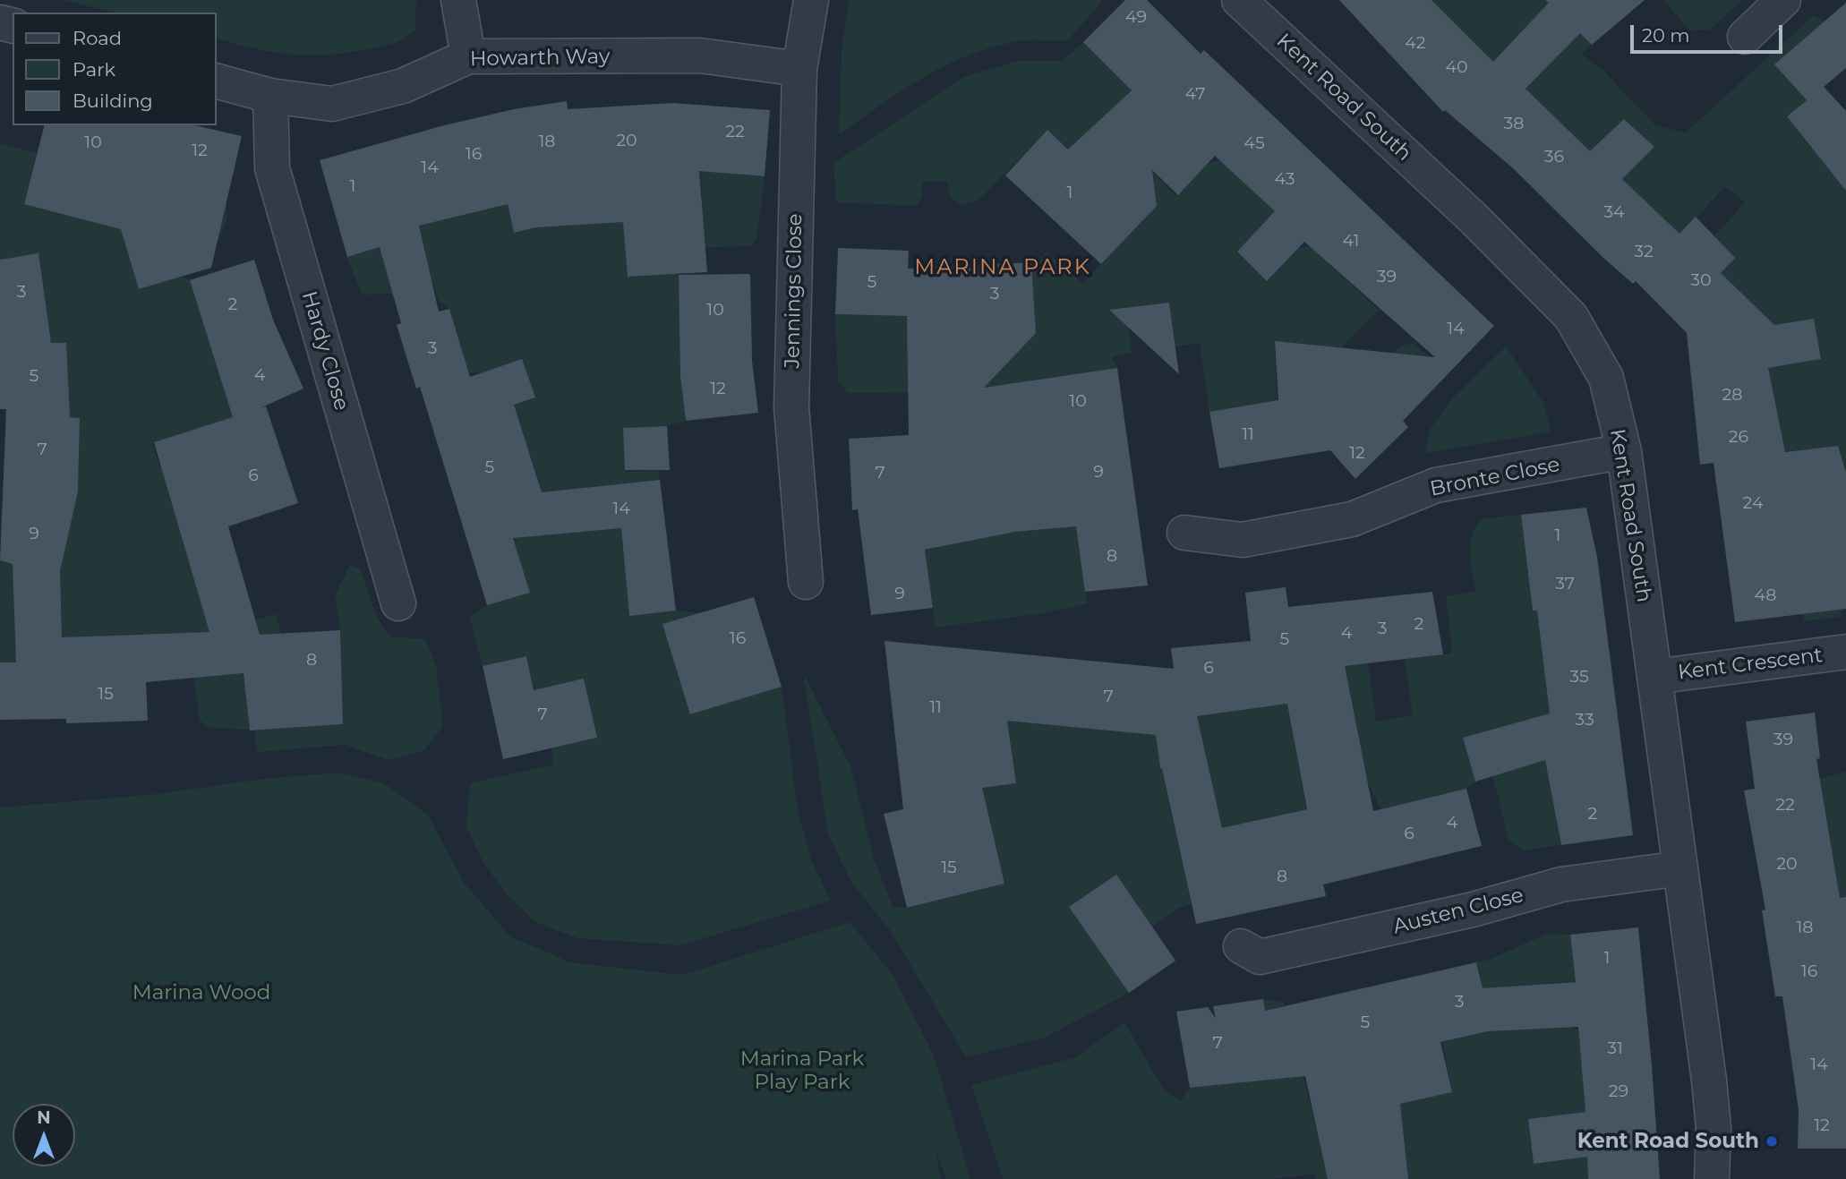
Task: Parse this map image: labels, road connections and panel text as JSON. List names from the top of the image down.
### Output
{
  "streets": {
    "street": [
      "Howarth Way",
      "Kent Road South",
      "Jennings Close",
      "Hardy Close",
      "Bronte Close",
      "Kent Crescent",
      "Austen Close"
    ]
  },
  "crossings": [
    ["Howarth Way", "Jennings Close"],
    ["Howarth Way", "Hardy Close"],
    ["Kent Road South", "Bronte Close"],
    ["Kent Road South", "Kent Crescent"],
    ["Kent Road South", "Austen Close"]
  ],
  "districts": ["MARINA PARK"],
  "parks": ["Marina Wood", "Marina Park Play Park"],
  "places": ["Kent Road South"],
  "house_numbers": [
    "49",
    "42",
    "40",
    "47",
    "38",
    "22",
    "20",
    "18",
    "10",
    "45",
    "12",
    "16",
    "36",
    "14",
    "43",
    "1",
    "1",
    "34",
    "41",
    "32",
    "39",
    "30",
    "5",
    "3",
    "3",
    "2",
    "10",
    "14",
    "3",
    "4",
    "5",
    "12",
    "28",
    "10",
    "11",
    "26",
    "7",
    "12",
    "5",
    "9",
    "7",
    "6",
    "24",
    "14",
    "9",
    "1",
    "8",
    "37",
    "9",
    "48",
    "2",
    "3",
    "4",
    "16",
    "5",
    "8",
    "6",
    "35",
    "15",
    "7",
    "11",
    "7",
    "33",
    "39",
    "22",
    "2",
    "4",
    "6",
    "20",
    "15",
    "8",
    "18",
    "1",
    "16",
    "3",
    "5",
    "7",
    "31",
    "14",
    "29",
    "12"
  ],
  "legend": ["Road", "Park", "Building"],
  "scale_bar": "20 m",
  "north": "top"
}
